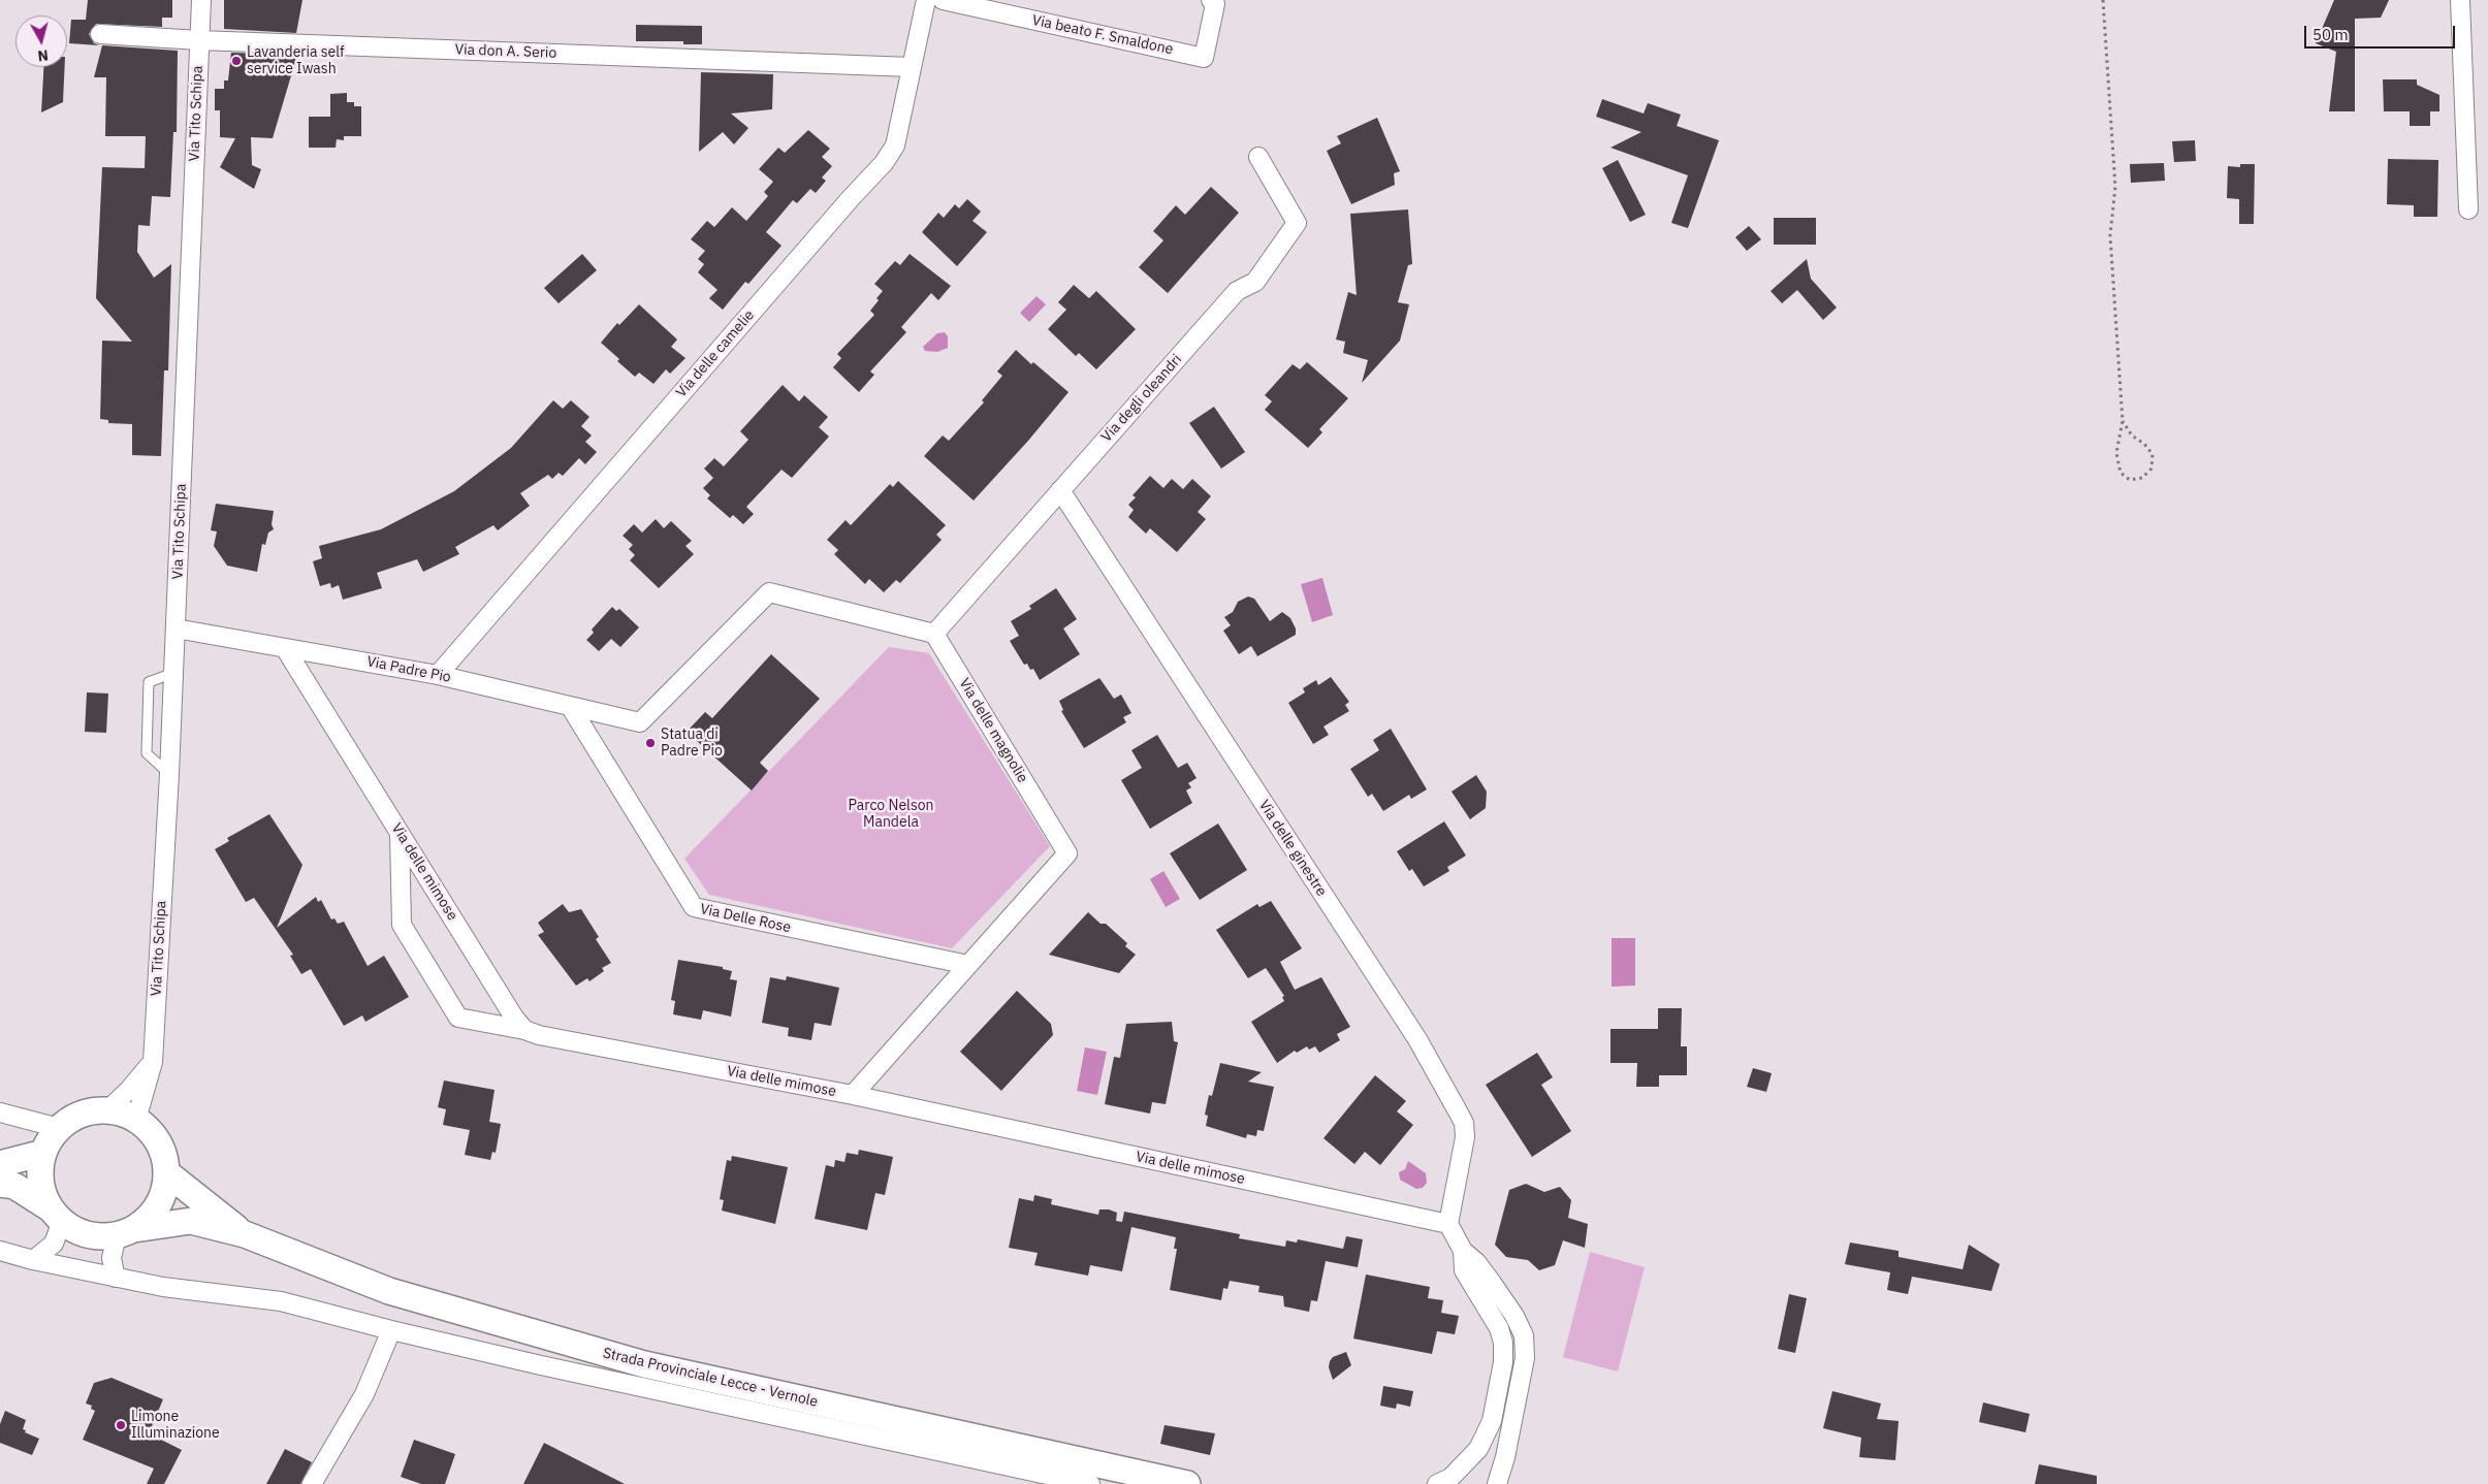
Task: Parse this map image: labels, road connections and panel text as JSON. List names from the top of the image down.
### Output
{
  "streets": {
    "main road": ["Strada Provinciale Lecce - Vernole"],
    "street": [
      "Via beato F. Smaldone",
      "Via don A. Serio",
      "Via Tito Schipa",
      "Via delle camelie",
      "Via degli oleandri",
      "Via Padre Pio",
      "Via delle magnolie",
      "Via delle ginestre",
      "Via delle mimose",
      "Via Delle Rose"
    ]
  },
  "crossings": [
    ["Via don A. Serio", "Via Tito Schipa"],
    ["Via don A. Serio", "Via delle camelie"],
    ["Via Tito Schipa", "Via Padre Pio"],
    ["Via Tito Schipa", "Strada Provinciale Lecce - Vernole"],
    ["Via delle camelie", "Via Padre Pio"],
    ["Via degli oleandri", "Via Padre Pio"],
    ["Via degli oleandri", "Via delle magnolie"],
    ["Via degli oleandri", "Via delle ginestre"],
    ["Via Padre Pio", "Via delle magnolie"],
    ["Via Padre Pio", "Via delle mimose"],
    ["Via Padre Pio", "Via Delle Rose"],
    ["Via delle magnolie", "Via delle mimose"],
    ["Via delle magnolie", "Via Delle Rose"],
    ["Via delle ginestre", "Via delle mimose"]
  ],
  "parks": ["Parco Nelson Mandela"],
  "places": ["Lavanderia self service Iwash", "Statua di Padre Pio", "Limone Illuminazione"],
  "scale_bar": "50 m",
  "north": "bottom"
}
